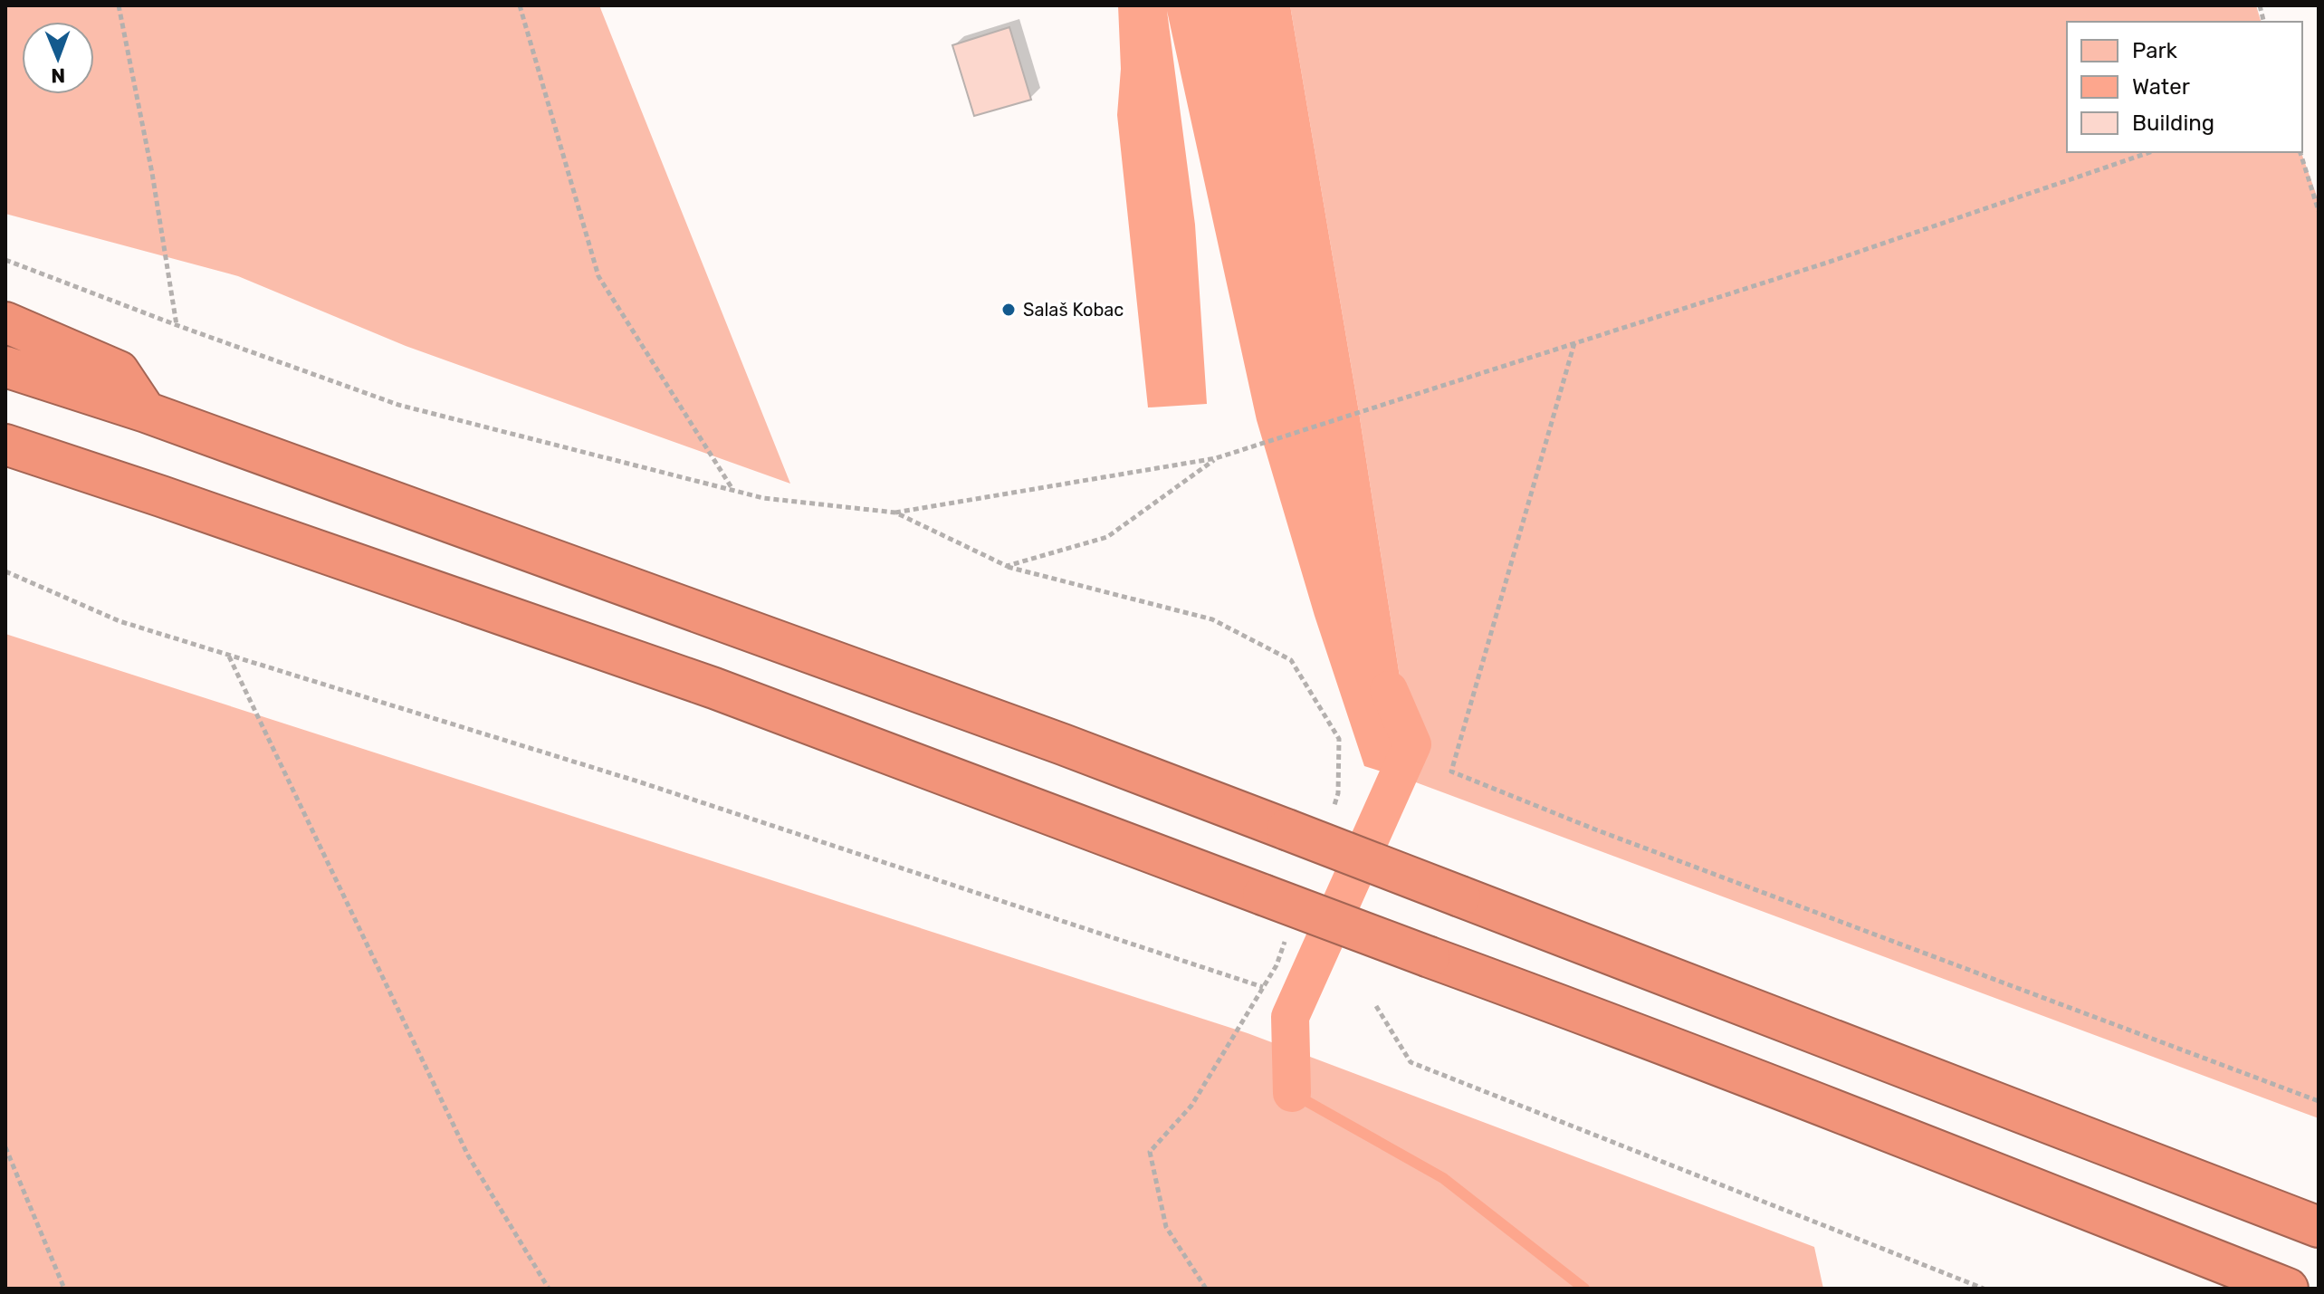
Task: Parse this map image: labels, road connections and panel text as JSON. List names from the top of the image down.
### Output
{
  "places": ["Salaš Kobac"],
  "legend": ["Park", "Water", "Building"],
  "north": "bottom"
}
